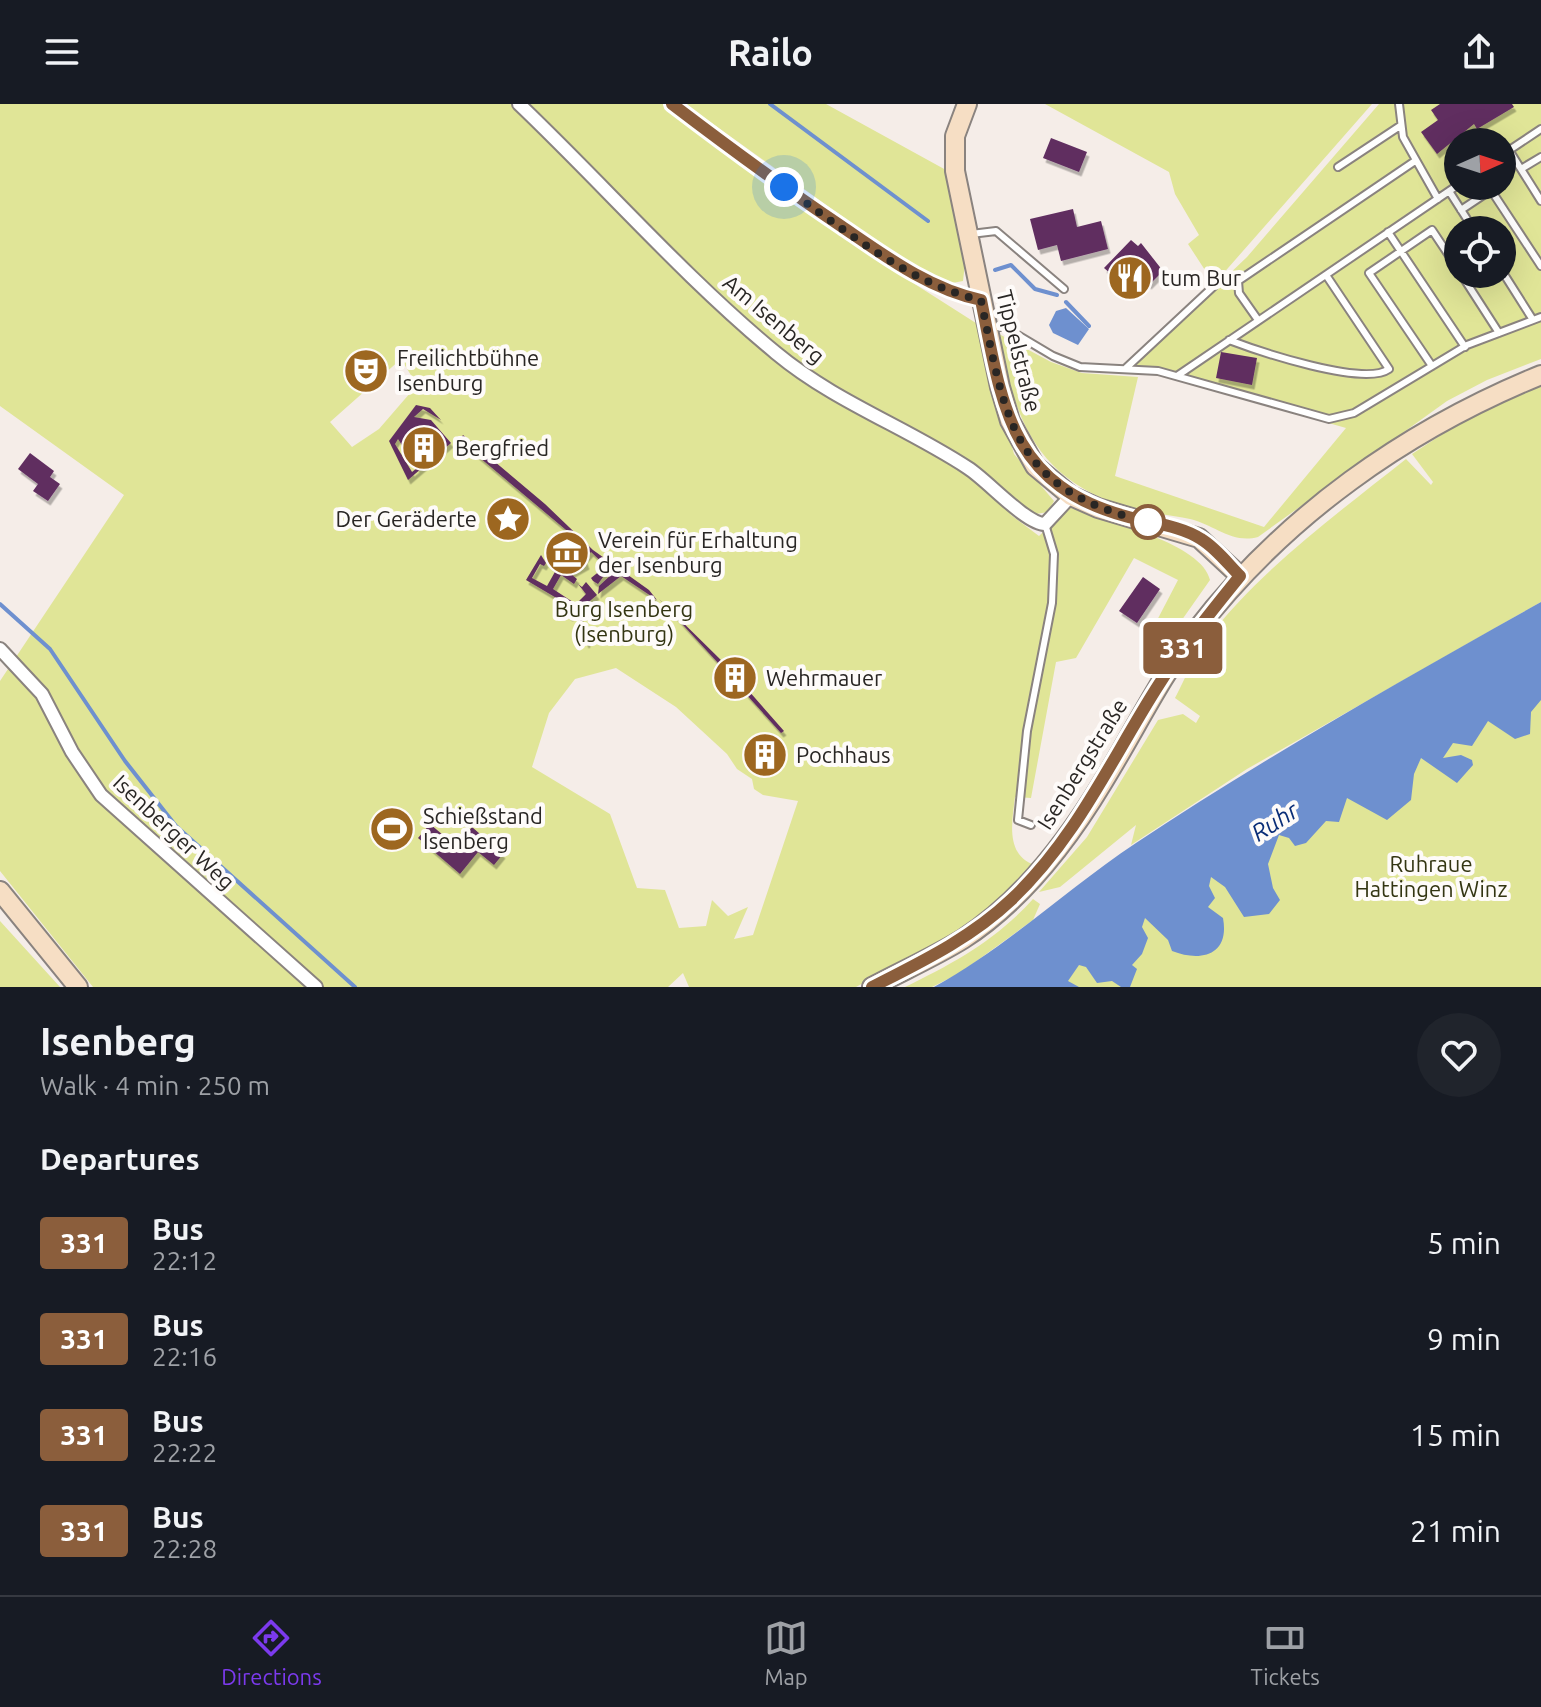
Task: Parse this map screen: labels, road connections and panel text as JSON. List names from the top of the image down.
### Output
{
  "streets": {
    "main road": ["Tippelstraße", "Isenbergstraße"],
    "street": ["Am Isenberg", "Isenberger Weg"]
  },
  "crossings": [
    ["Tippelstraße", "Isenbergstraße"]
  ],
  "water": ["Ruhr"],
  "parks": ["Burg Isenberg (Isenburg)", "Ruhraue Hattingen Winz"],
  "places": {
    "restaurant": ["tum Bur"],
    "theatre": ["Freilichtbühne Isenburg"],
    "building": ["Bergfried", "Wehrmauer", "Pochhaus"],
    "place": ["Der Geräderte"],
    "museum": ["Verein für Erhaltung der Isenburg"],
    "sports": ["Schießstand Isenberg"]
  },
  "lines": ["bus line 331"],
  "north": "right",
  "page": {
    "header": "Railo",
    "on_map": "331",
    "heading": [
      ["Isenberg", "Walk · 4 min · 250 m"],
      "Departures"
    ],
    "list": [
      {
        "mark": "331",
        "name": "Bus",
        "note": "22:12",
        "value": "5 min"
      },
      {
        "mark": "331",
        "name": "Bus",
        "note": "22:16",
        "value": "9 min"
      },
      {
        "mark": "331",
        "name": "Bus",
        "note": "22:22",
        "value": "15 min"
      },
      {
        "mark": "331",
        "name": "Bus",
        "note": "22:28",
        "value": "21 min"
      }
    ],
    "tabs": ["Directions", "Map", "Tickets"]
  }
}
